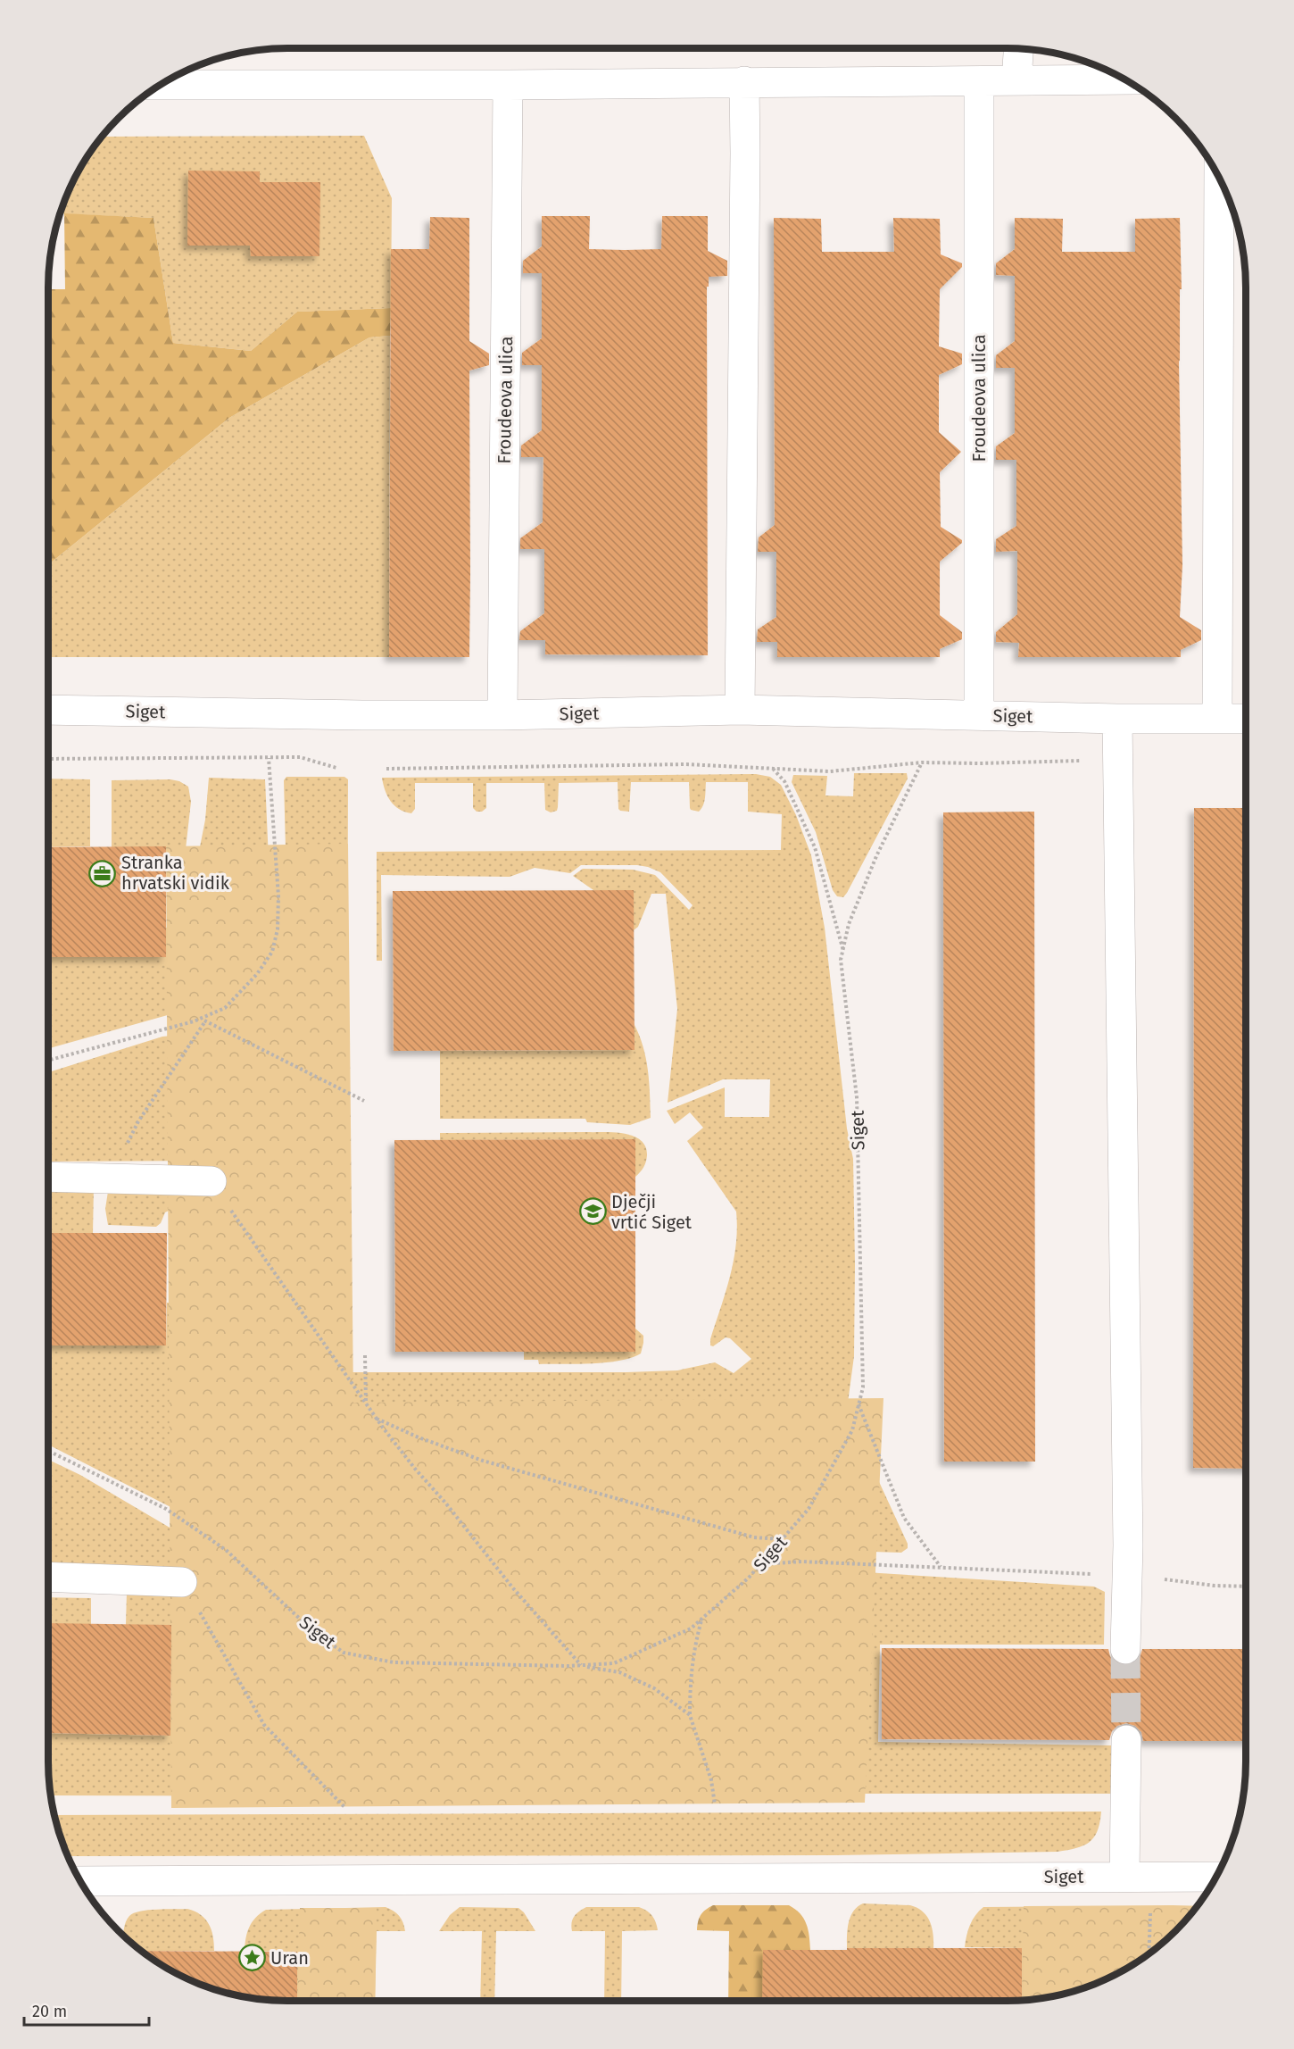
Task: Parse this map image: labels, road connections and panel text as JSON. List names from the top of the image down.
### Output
{
  "streets": {
    "street": ["Froudeova ulica", "Siget"]
  },
  "crossings": [
    ["Froudeova ulica", "Siget"]
  ],
  "places": {
    "office": ["Stranka hrvatski vidik"],
    "school or university": ["Dječji vrtić Siget"],
    "place": ["Uran"]
  },
  "scale_bar": "20 m"
}
